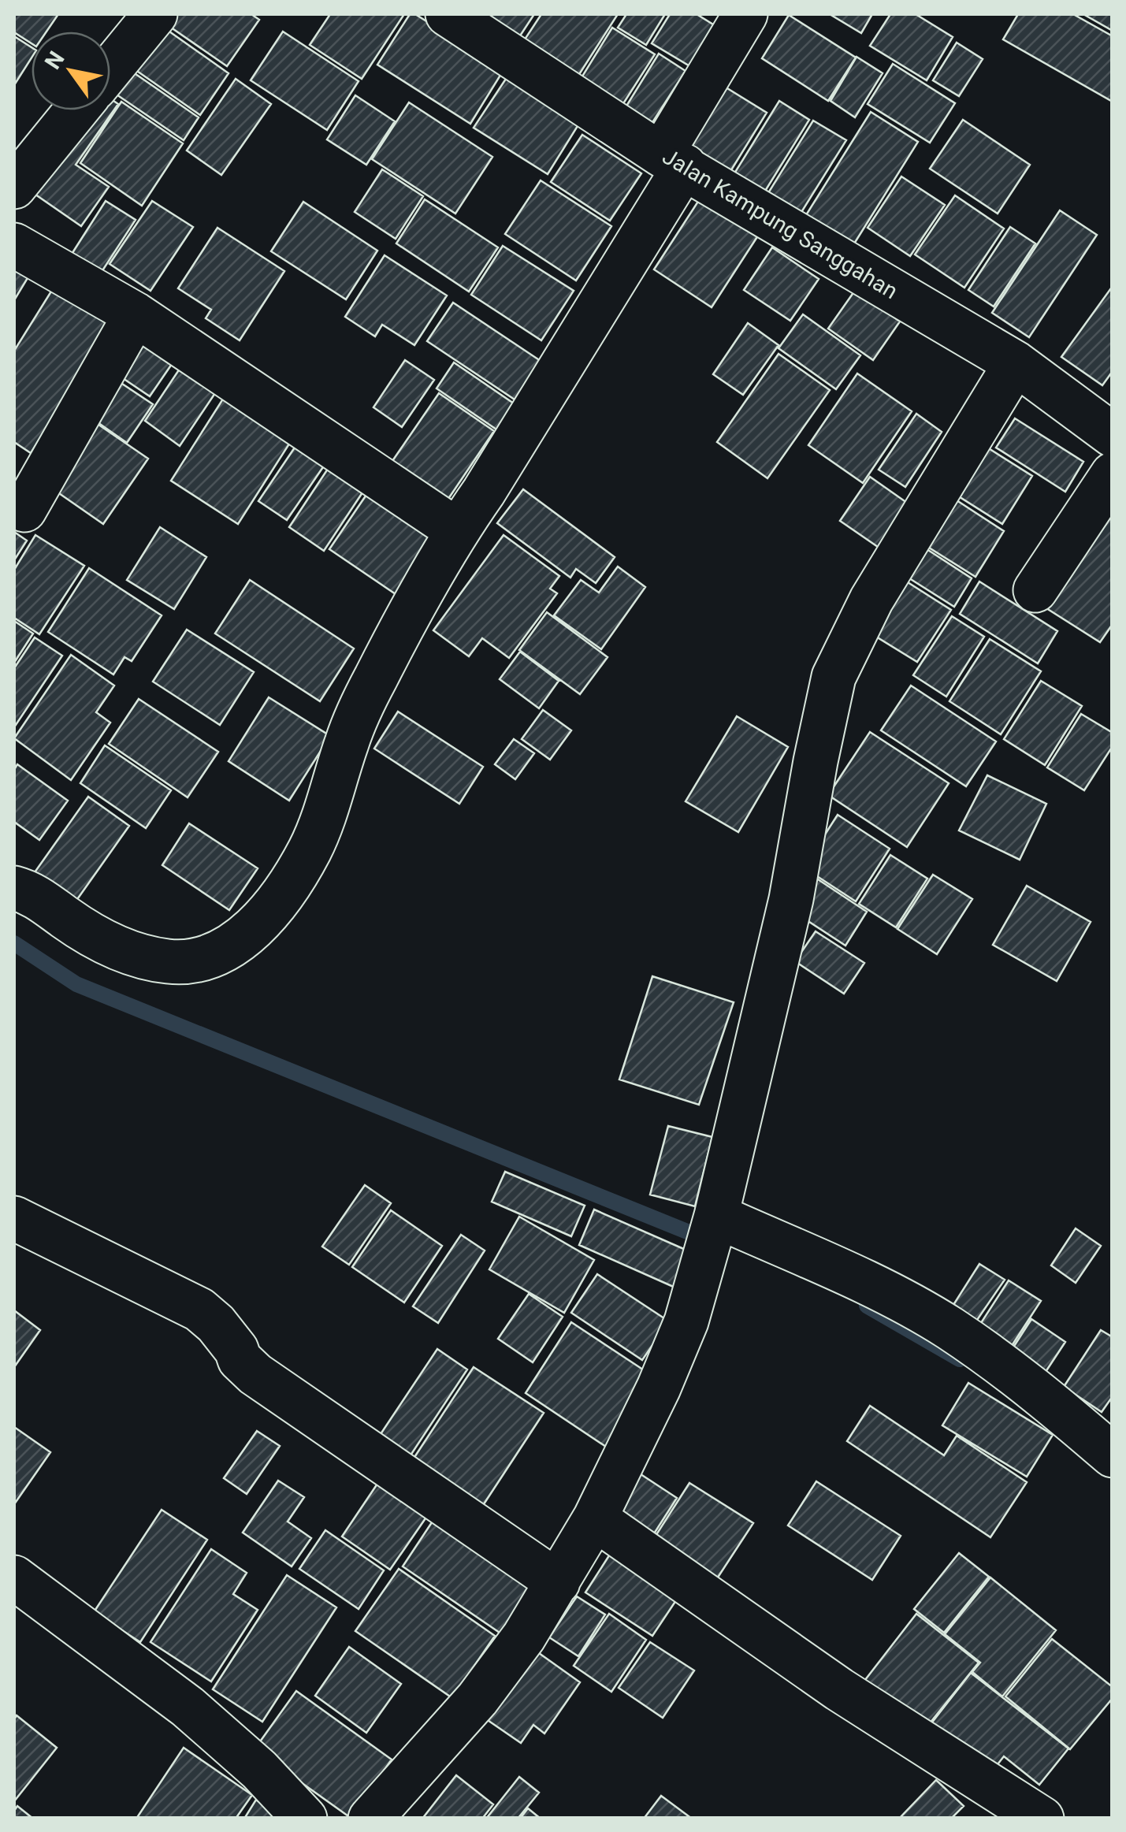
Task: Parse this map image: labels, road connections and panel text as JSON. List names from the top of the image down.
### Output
{
  "streets": {
    "street": ["Jalan Kampung Sanggahan"]
  },
  "north": "top left"
}
